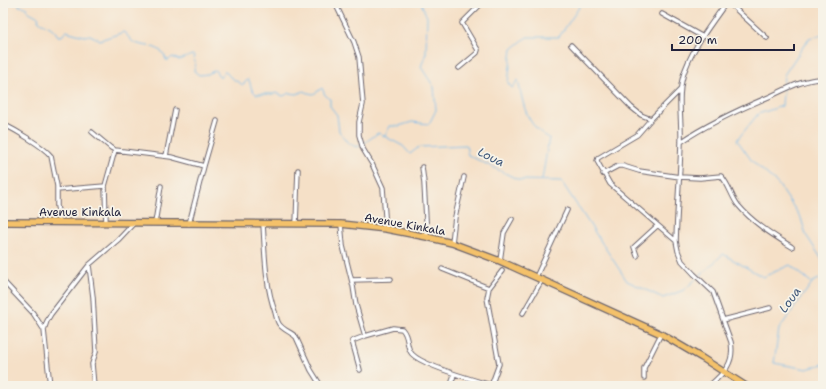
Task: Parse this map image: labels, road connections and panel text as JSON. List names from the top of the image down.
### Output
{
  "streets": {
    "main road": ["Avenue Kinkala"]
  },
  "water": ["Loua"],
  "scale_bar": "200 m"
}
